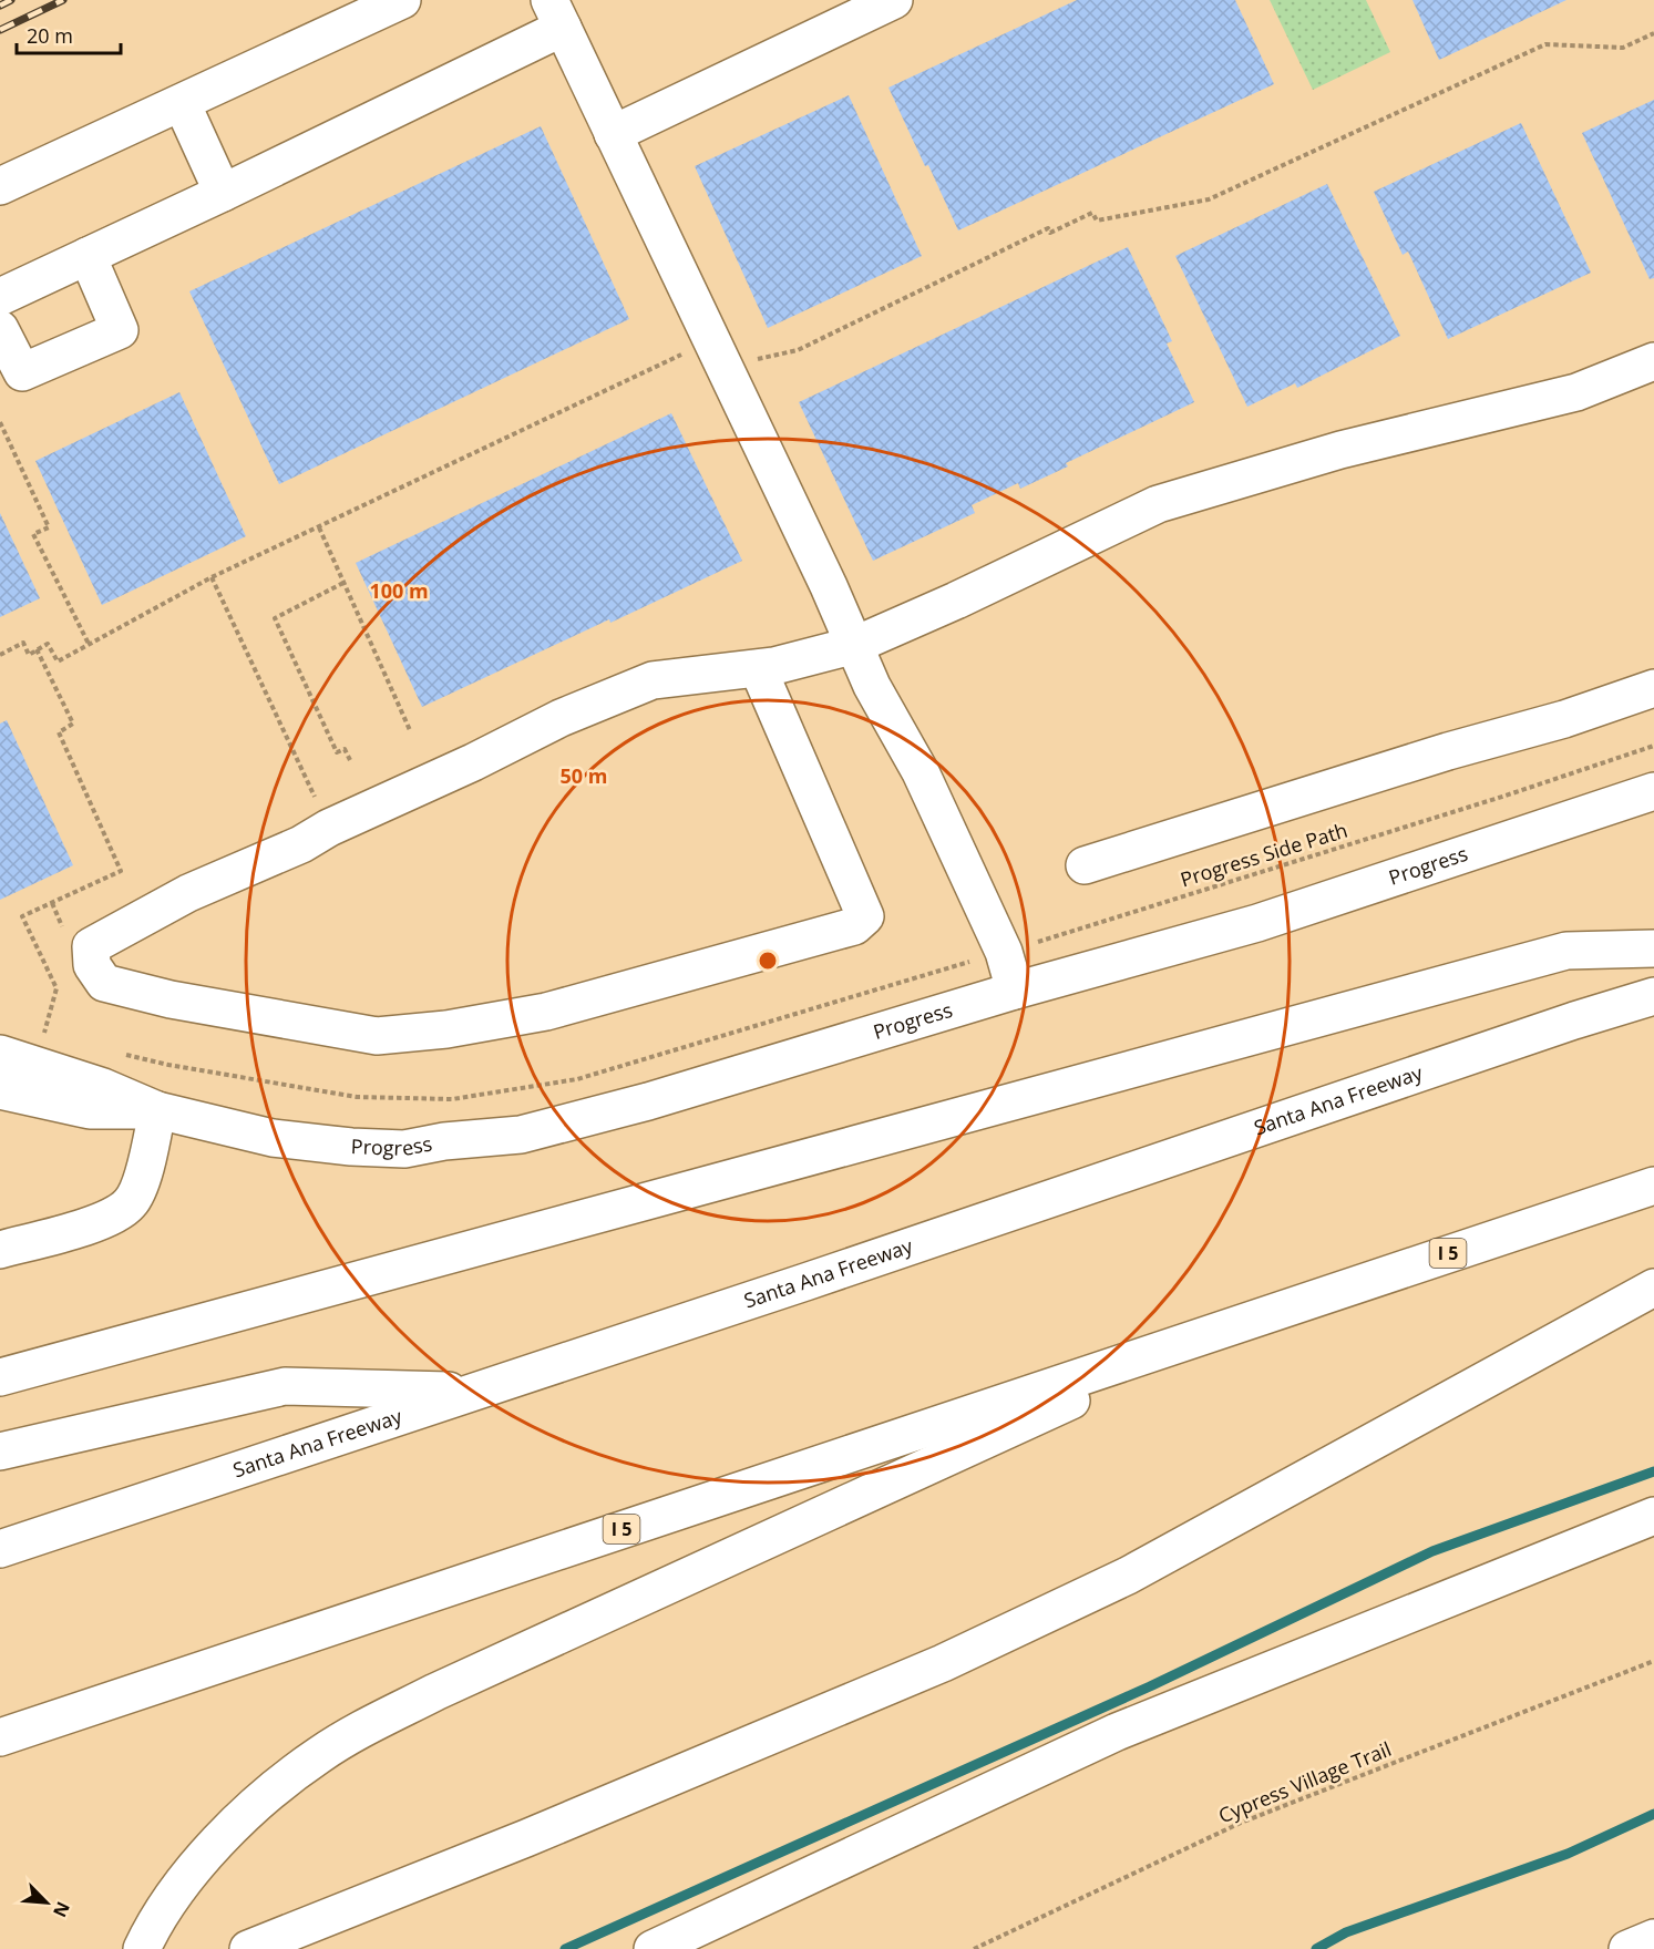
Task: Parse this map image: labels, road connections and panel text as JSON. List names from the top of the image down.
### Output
{
  "streets": {
    "main road": ["Progress", "Santa Ana Freeway", "I 5"],
    "path": ["Progress Side Path", "Cypress Village Trail"]
  },
  "scale_bar": "20 m",
  "north": "bottom right",
  "rings": ["100 m", "50 m"]
}
